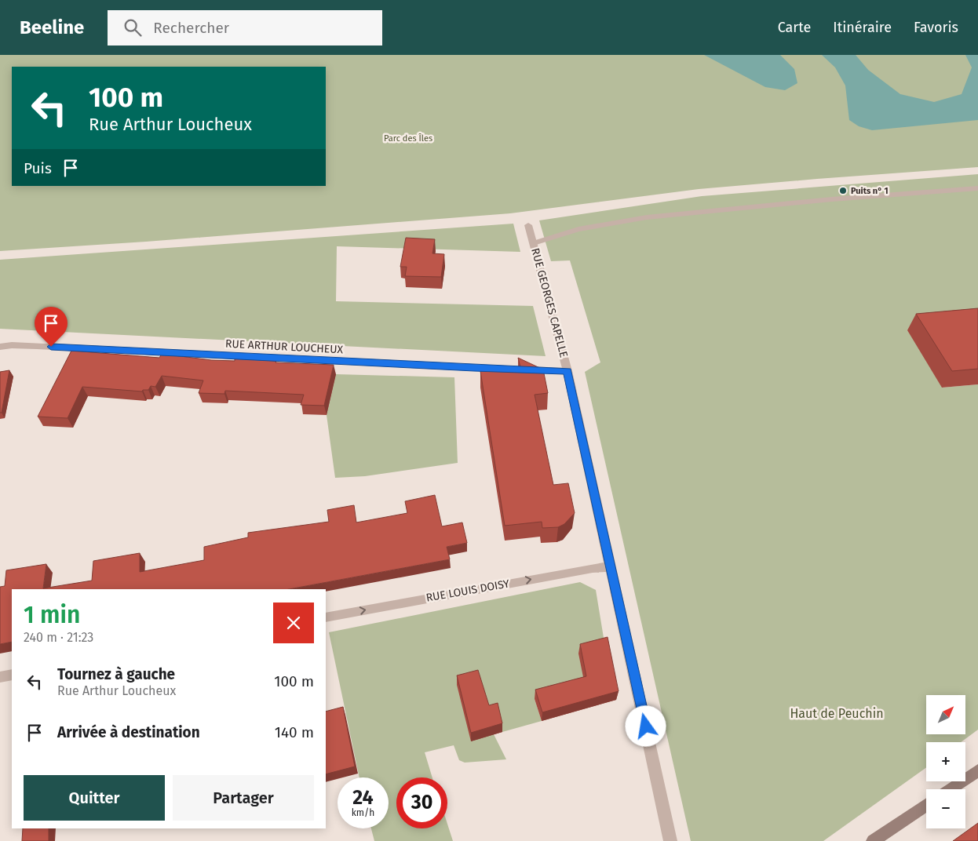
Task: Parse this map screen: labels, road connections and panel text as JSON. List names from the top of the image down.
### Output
{
  "streets": {
    "street": ["RUE GEORGES CAPELLE", "RUE ARTHUR LOUCHEUX", "RUE LOUIS DOISY"]
  },
  "crossings": [
    ["RUE GEORGES CAPELLE", "RUE ARTHUR LOUCHEUX"],
    ["RUE GEORGES CAPELLE", "RUE LOUIS DOISY"]
  ],
  "one_way": ["RUE LOUIS DOISY"],
  "parks": ["Parc des Îles", "Haut de Peuchin"],
  "places": ["Puits n° 1"],
  "north": "top right",
  "page": {
    "header": "Beeline",
    "search": "Rechercher",
    "nav": ["Carte", "Itinéraire", "Favoris"],
    "turn": ["100 m", "Rue Arthur Loucheux"],
    "then": "Puis",
    "heading": ["1 min", "240 m · 21:23"],
    "list": [
      {
        "name": "Tournez à gauche",
        "note": "Rue Arthur Loucheux",
        "value": "100 m"
      },
      {
        "name": "Arrivée à destination",
        "value": "140 m"
      }
    ],
    "map_buttons": ["+", "−"],
    "buttons": ["Quitter", "Partager"],
    "speed": "24 km/h",
    "limit": "30"
  }
}
